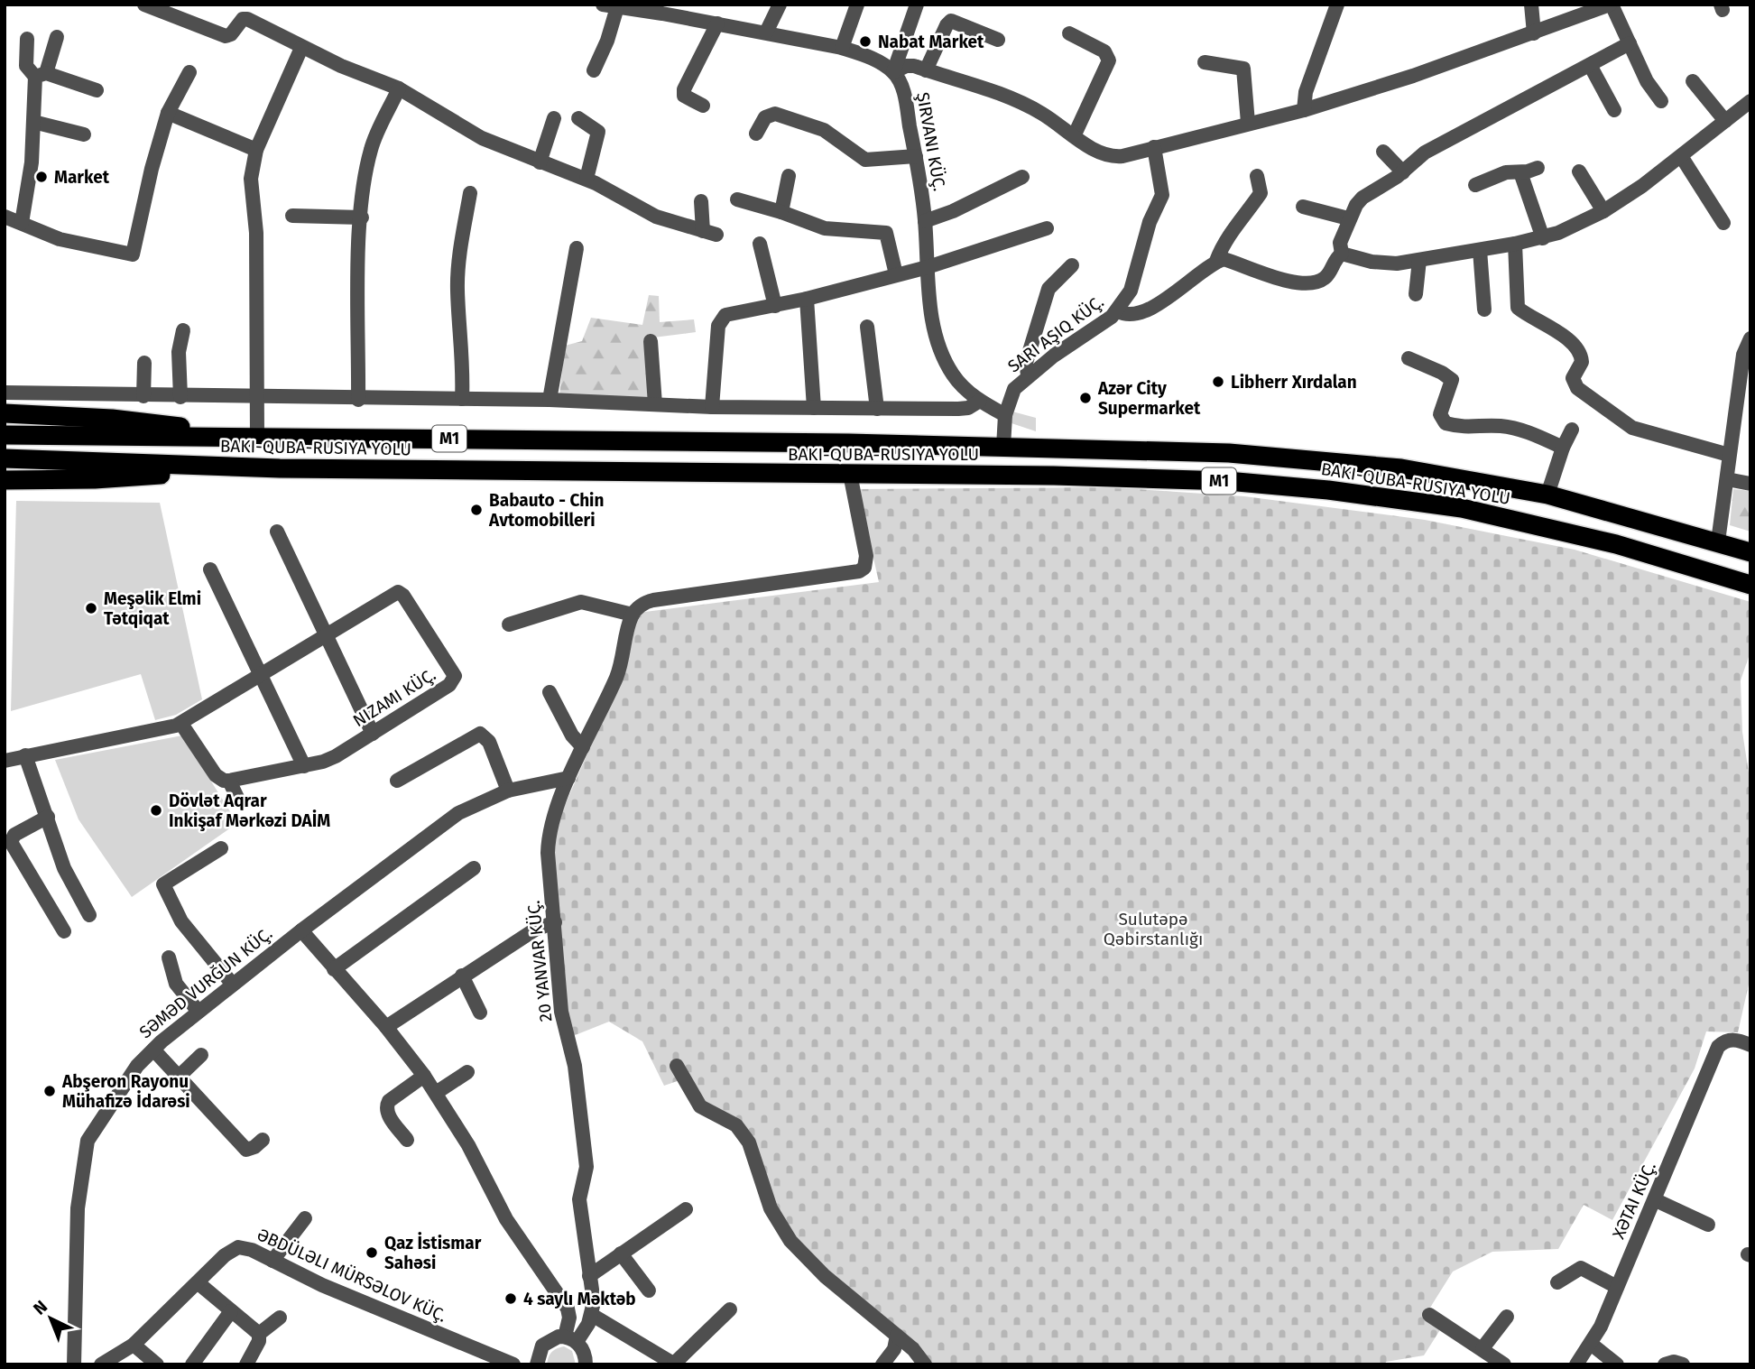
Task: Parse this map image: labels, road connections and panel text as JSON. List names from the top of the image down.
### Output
{
  "streets": {
    "highway": ["M1"],
    "street": [
      "ŞIRVANI KÜÇ.",
      "NIZAMI KÜÇ.",
      "20 YANVAR KÜÇ.",
      "SƏMƏD VURĞUN KÜÇ.",
      "XƏTAI KÜÇ.",
      "ƏBDÜLƏLI MÜRSƏLOV KÜÇ."
    ]
  },
  "crossings": [
    ["20 YANVAR KÜÇ.", "SƏMƏD VURĞUN KÜÇ."]
  ],
  "parks": ["Sulutəpə Qəbirstanlığı"],
  "places": [
    "Nabat Market",
    "Market",
    "Libherr Xırdalan",
    "Azər City Supermarket",
    "Babauto - Chin Avtomobilleri",
    "Meşəlik Elmi Tətqiqat",
    "Dövlət Aqrar Inkişaf Mərkəzi DAİM",
    "Abşeron Rayonu Mühafizə İdarəsi",
    "Qaz İstismar Sahəsi",
    "4 saylı Məktəb"
  ],
  "north": "top left"
}
